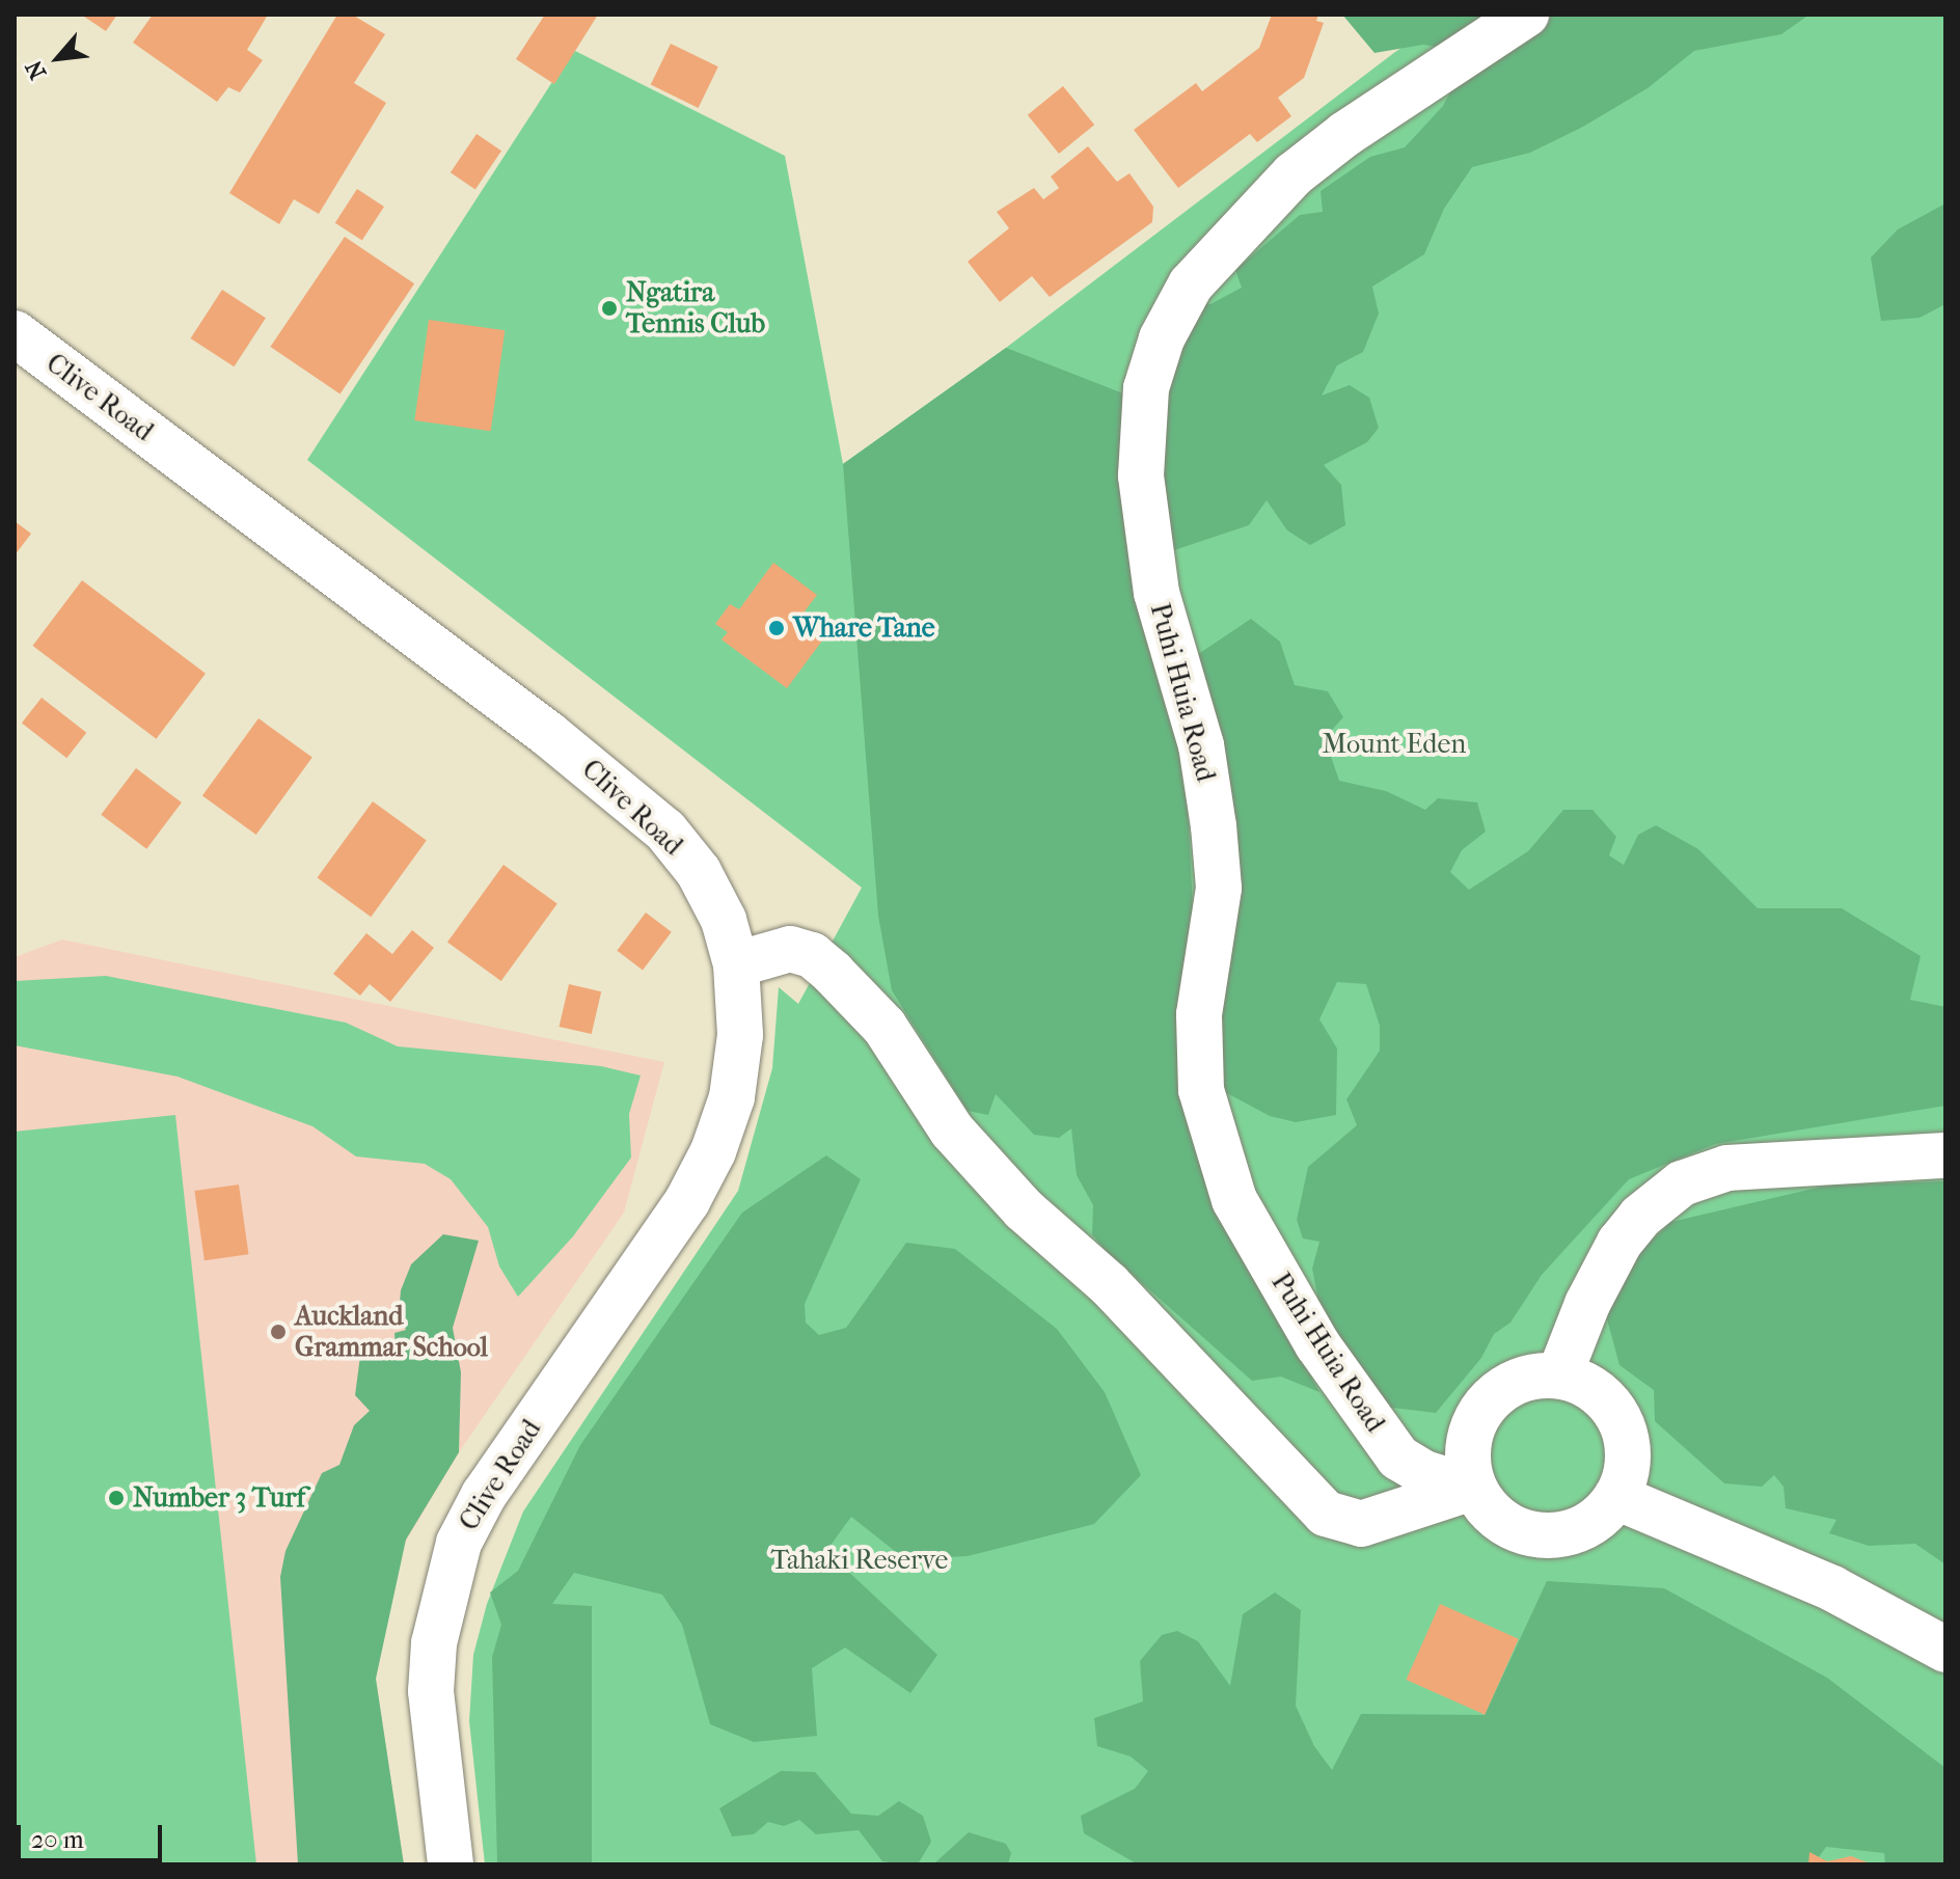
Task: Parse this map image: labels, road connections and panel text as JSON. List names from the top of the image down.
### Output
{
  "streets": {
    "street": ["Clive Road", "Puhi Huia Road"]
  },
  "parks": ["Mount Eden", "Tahaki Reserve"],
  "places": [
    "Ngatira Tennis Club",
    "Whare Tane",
    "Auckland Grammar School",
    "Number 3 Turf"
  ],
  "scale_bar": "20 m",
  "north": "bottom left"
}
